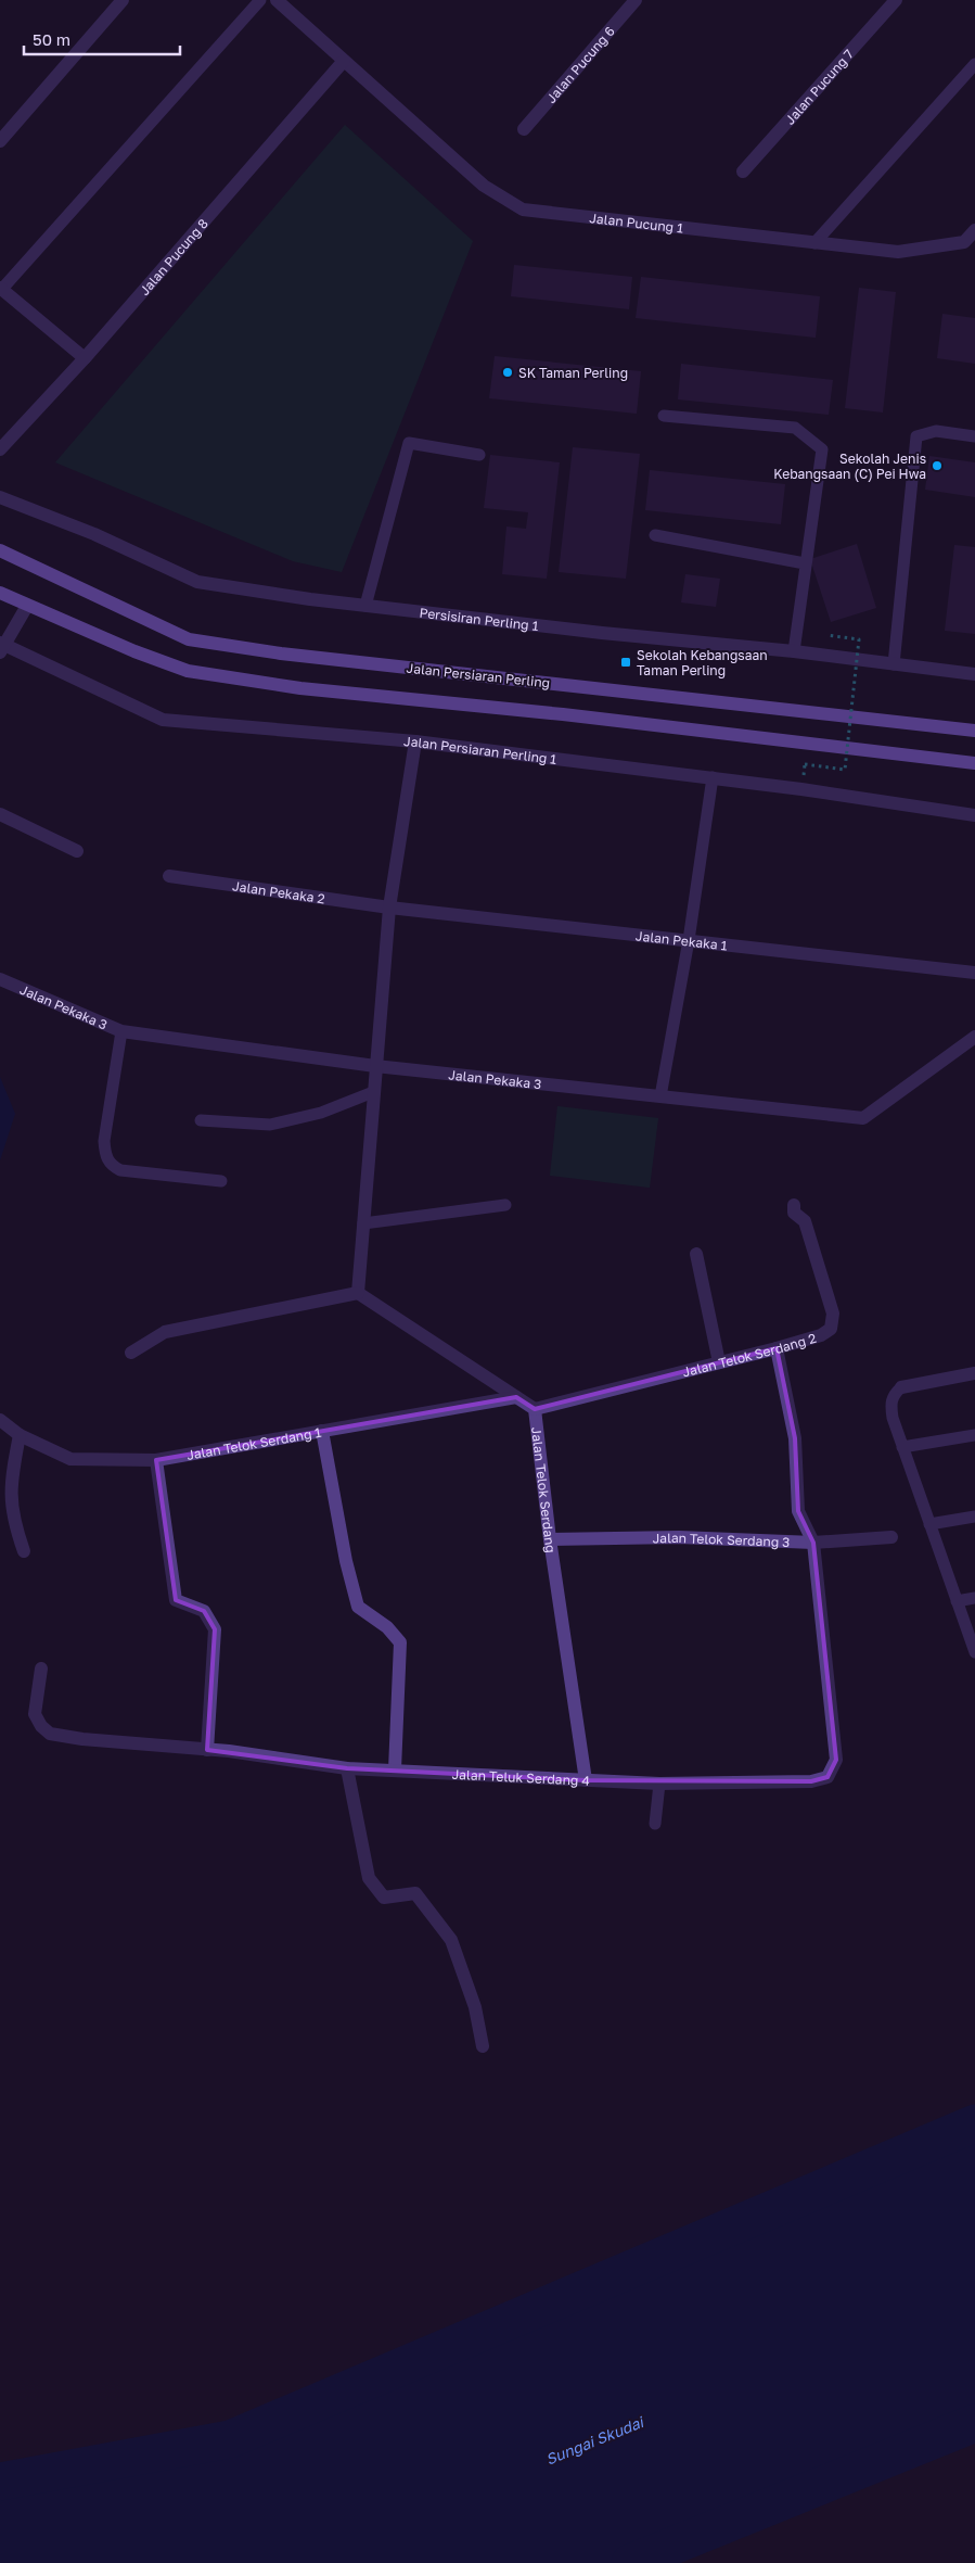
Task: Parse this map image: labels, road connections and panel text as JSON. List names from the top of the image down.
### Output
{
  "streets": {
    "main road": ["Jalan Persiaran Perling"],
    "street": [
      "Jalan Pucung 6",
      "Jalan Pucung 7",
      "Jalan Pucung 1",
      "Jalan Pucung 8",
      "Persisiran Perling 1",
      "Jalan Persiaran Perling 1",
      "Jalan Pekaka 2",
      "Jalan Pekaka 1",
      "Jalan Pekaka 3",
      "Jalan Telok Serdang 2",
      "Jalan Telok Serdang 1",
      "Jalan Telok Serdang",
      "Jalan Telok Serdang 3",
      "Jalan Teluk Serdang 4"
    ]
  },
  "crossings": [
    ["Jalan Pucung 1", "Jalan Pucung 8"],
    ["Jalan Pekaka 2", "Jalan Pekaka 1"],
    ["Jalan Telok Serdang 2", "Jalan Telok Serdang"],
    ["Jalan Telok Serdang 2", "Jalan Teluk Serdang 4"],
    ["Jalan Telok Serdang 1", "Jalan Telok Serdang"],
    ["Jalan Telok Serdang", "Jalan Telok Serdang 3"],
    ["Jalan Telok Serdang", "Jalan Teluk Serdang 4"],
    ["Jalan Telok Serdang 3", "Jalan Teluk Serdang 4"]
  ],
  "water": ["Sungai Skudai"],
  "places": {
    "other": ["SK Taman Perling", "Sekolah Jenis Kebangsaan (C) Pei Hwa"],
    "transit": ["Sekolah Kebangsaan Taman Perling"]
  },
  "scale_bar": "50 m"
}
